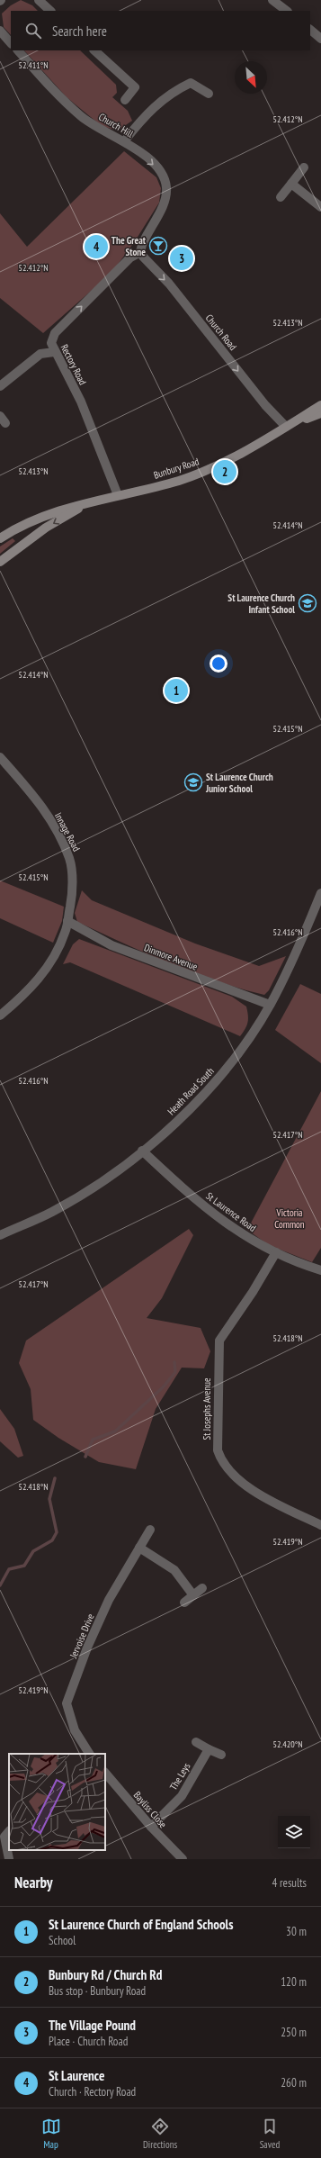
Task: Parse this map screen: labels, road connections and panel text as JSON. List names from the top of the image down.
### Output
{
  "streets": {
    "main road": ["Bunbury Road"],
    "street": [
      "Church Hill",
      "Church Road",
      "Rectory Road",
      "Innage Road",
      "Dinmore Avenue",
      "Heath Road South",
      "St Laurence Road",
      "St Josephs Avenue",
      "Jervoise Drive",
      "The Leys",
      "Bayliss Close"
    ]
  },
  "crossings": [
    ["Church Hill", "Church Road"],
    ["Church Hill", "Rectory Road"],
    ["Church Road", "Rectory Road"],
    ["Church Road", "Bunbury Road"],
    ["Rectory Road", "Bunbury Road"],
    ["Innage Road", "Dinmore Avenue"],
    ["Dinmore Avenue", "Heath Road South"],
    ["Heath Road South", "St Laurence Road"],
    ["St Laurence Road", "St Josephs Avenue"],
    ["The Leys", "Bayliss Close"]
  ],
  "one_way": ["Church Hill", "Church Road", "Rectory Road"],
  "parks": ["Victoria Common"],
  "places": {
    "bar": ["The Great Stone"],
    "school or university": ["St Laurence Church Infant School", "St Laurence Church Junior School"]
  },
  "north": "bottom right",
  "page": {
    "search": "Search here",
    "pins": [
      "4",
      "3",
      "2",
      "1"
    ],
    "heading": ["Nearby", "4 results"],
    "list": [
      {
        "mark": "1",
        "name": "St Laurence Church of England Schools",
        "note": "School",
        "value": "30 m"
      },
      {
        "mark": "2",
        "name": "Bunbury Rd / Church Rd",
        "note": "Bus stop · Bunbury Road",
        "value": "120 m"
      },
      {
        "mark": "3",
        "name": "The Village Pound",
        "note": "Place · Church Road",
        "value": "250 m"
      },
      {
        "mark": "4",
        "name": "St Laurence",
        "note": "Church · Rectory Road",
        "value": "260 m"
      }
    ],
    "nav": ["Map", "Directions", "Saved"]
  },
  "coordinates": [
    "52.411°N",
    "52.412°N",
    "52.413°N",
    "52.414°N",
    "52.415°N",
    "52.416°N",
    "52.417°N",
    "52.418°N",
    "52.419°N",
    "52.420°N"
  ]
}
